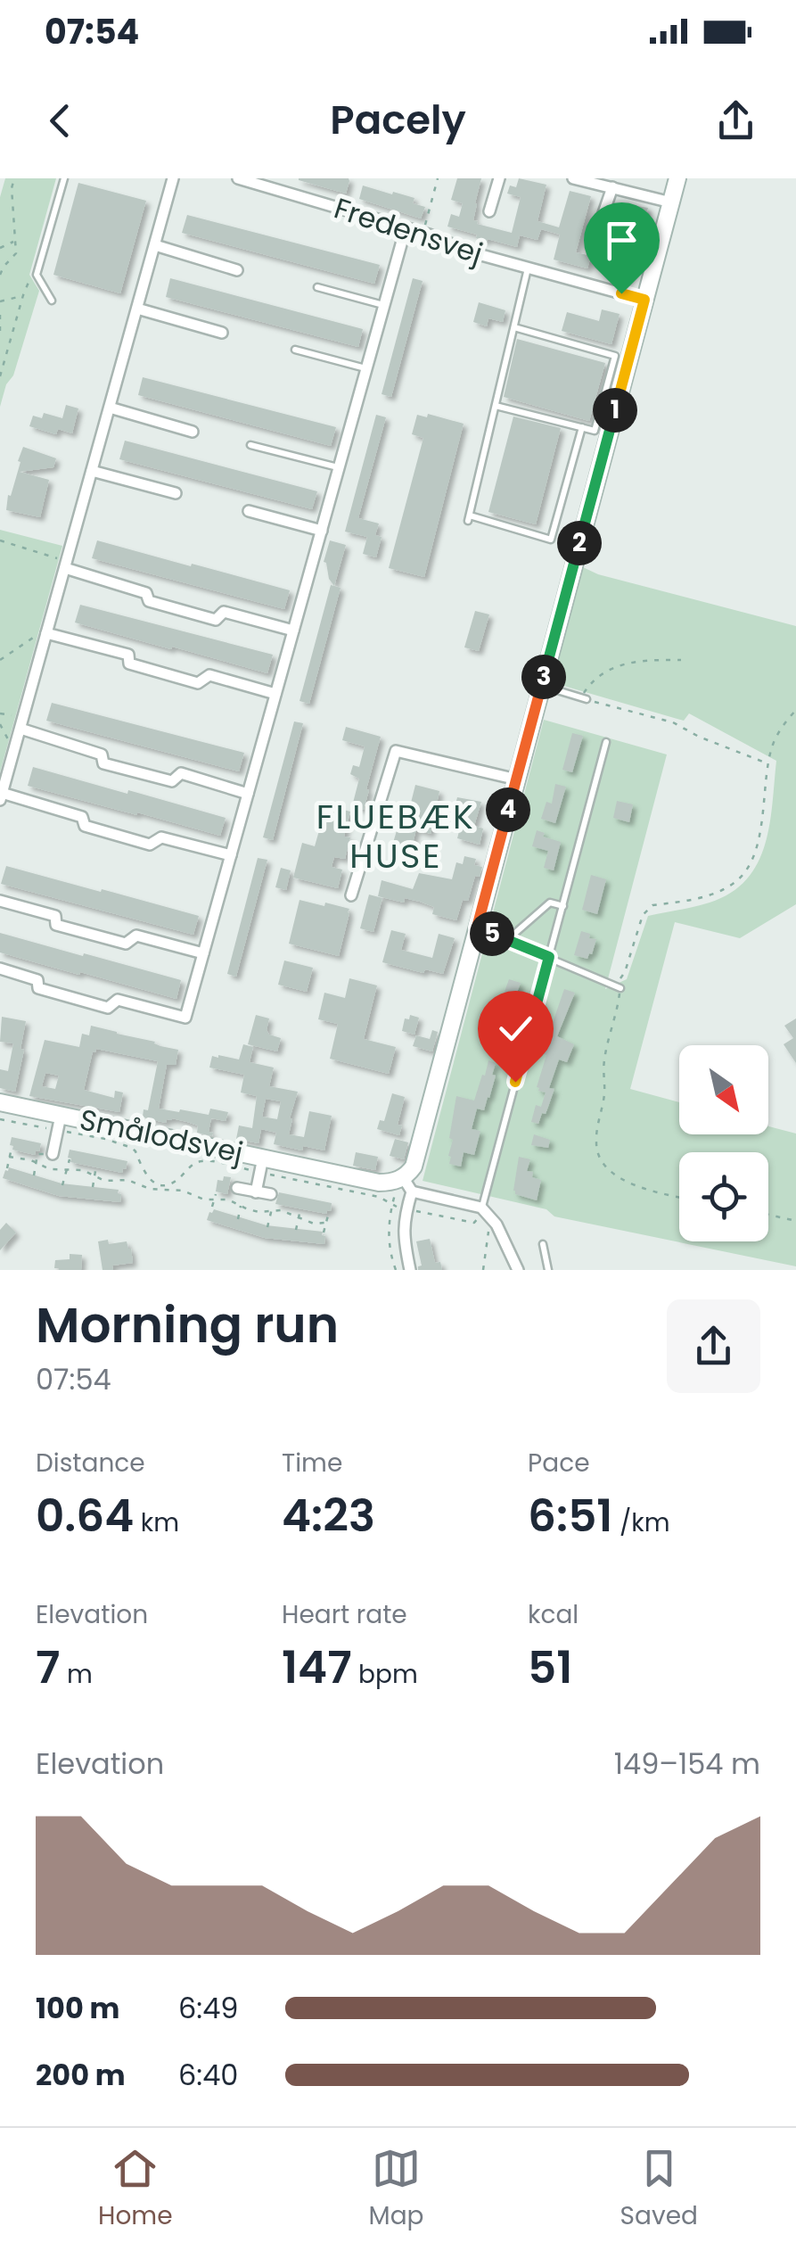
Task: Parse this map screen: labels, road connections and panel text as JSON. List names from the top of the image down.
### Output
{
  "streets": {
    "street": ["Fredensvej", "Smålodsvej"]
  },
  "districts": ["FLUEBÆK HUSE"],
  "north": "bottom right",
  "page": {
    "status": "07:54",
    "header": "Pacely",
    "pins": [
      "1",
      "2",
      "3",
      "4",
      "5"
    ],
    "heading": ["Morning run", "07:54"],
    "stats": [
      ["Distance", "0.64 km"],
      ["Time", "4:23"],
      ["Pace", "6:51 /km"],
      ["Elevation", "7 m"],
      ["Heart rate", "147 bpm"],
      ["kcal", "51"]
    ],
    "chart": ["Elevation", "149–154 m"],
    "list": [
      {
        "name": "100 m",
        "note": "6:49"
      },
      {
        "name": "200 m",
        "note": "6:40"
      }
    ],
    "tabs": ["Home", "Map", "Saved"]
  }
}
